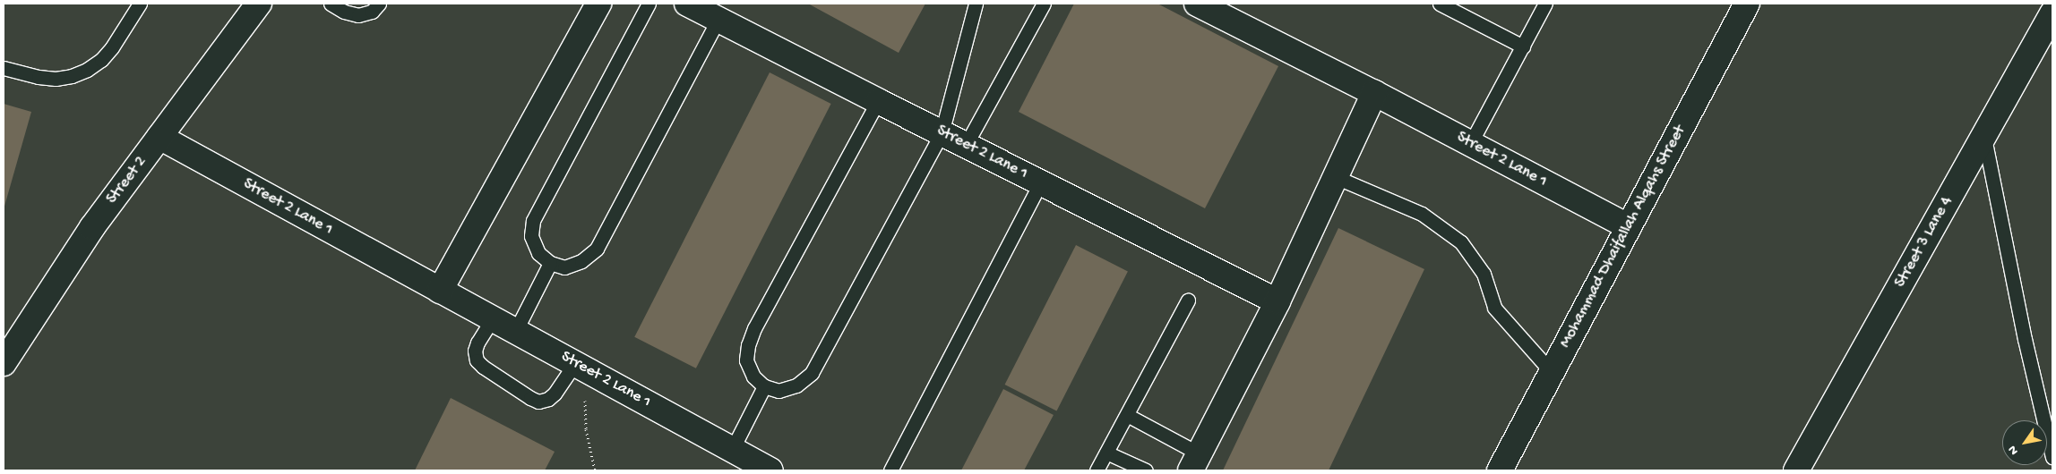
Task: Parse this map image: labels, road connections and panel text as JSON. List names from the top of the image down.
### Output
{
  "streets": {
    "street": [
      "Street 2 Lane 1",
      "Street 2",
      "Mohammad Dhaifallah Alqahs Street",
      "Street 3 Lane 4"
    ]
  },
  "crossings": [
    ["Street 2 Lane 1", "Street 2"],
    ["Street 2 Lane 1", "Mohammad Dhaifallah Alqahs Street"]
  ],
  "north": "bottom left"
}
